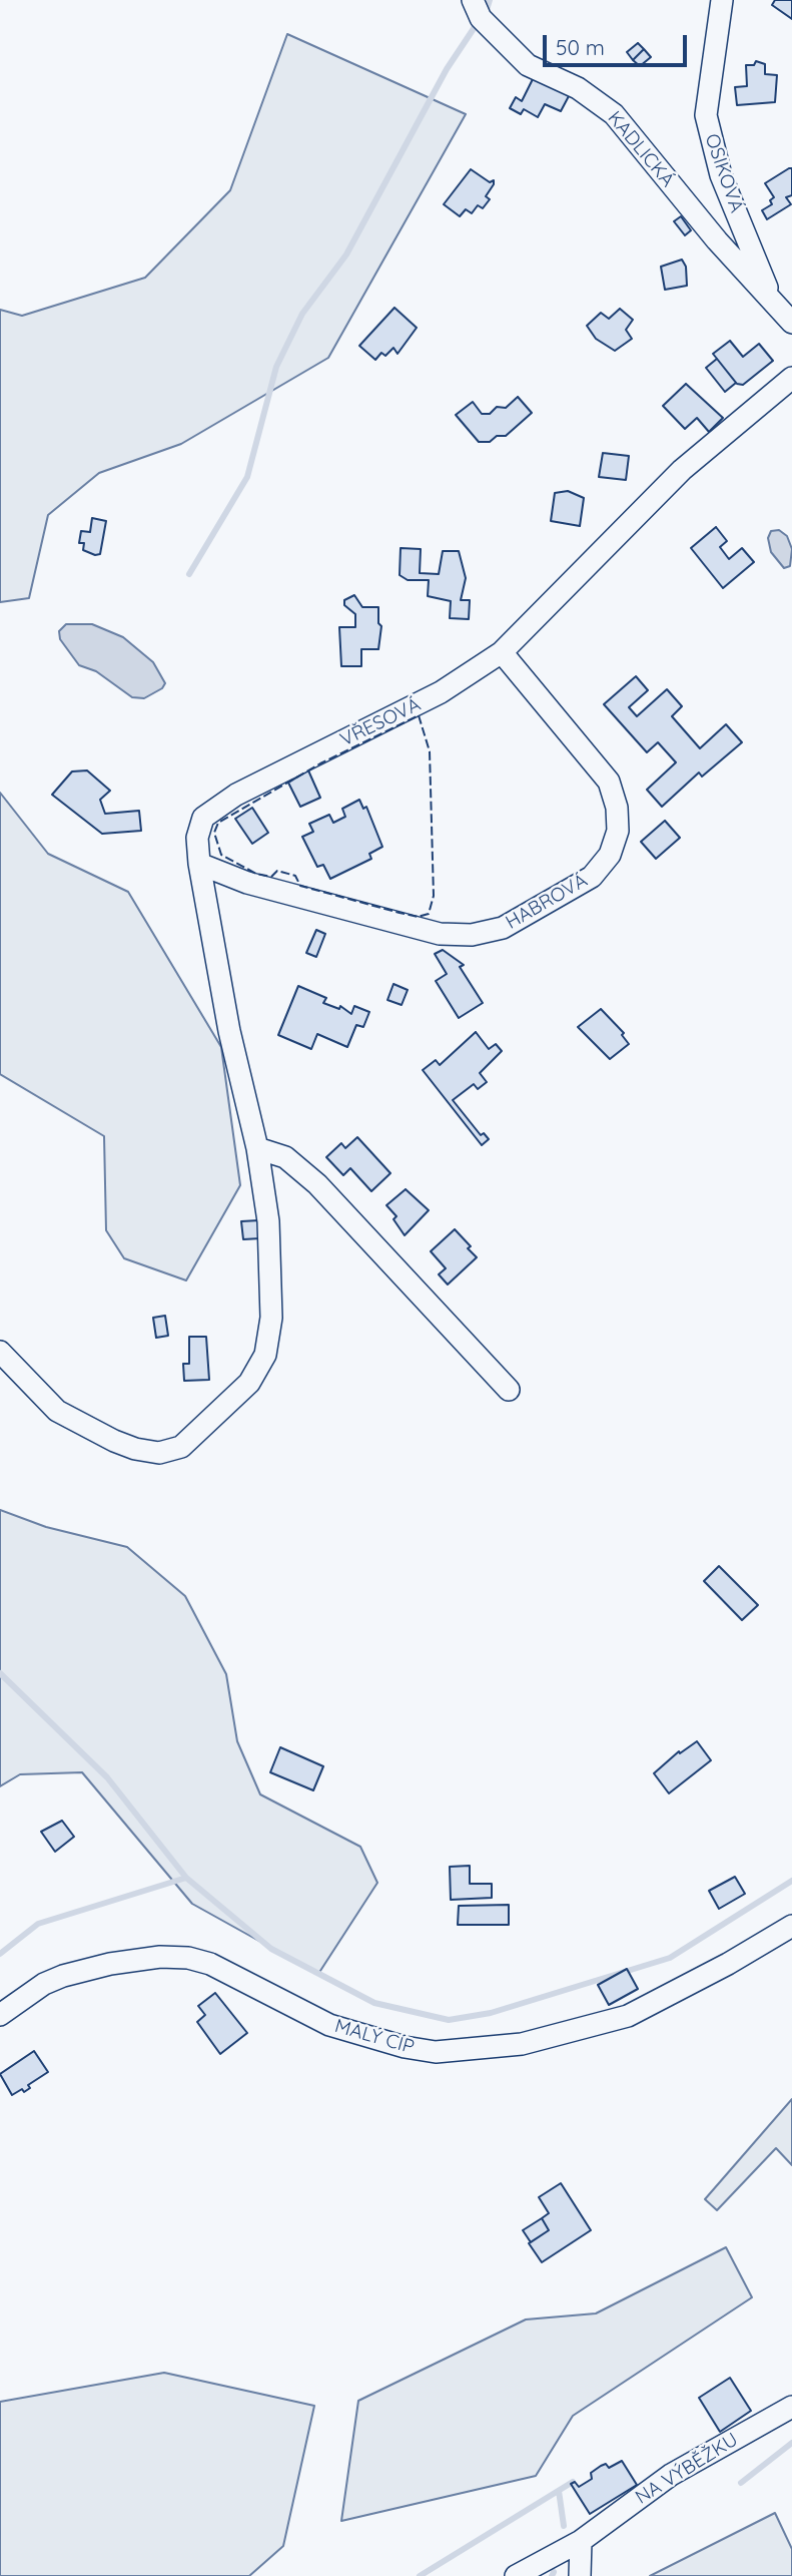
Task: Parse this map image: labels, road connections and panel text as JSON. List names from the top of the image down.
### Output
{
  "streets": {
    "street": [
      "KADLICKÁ",
      "OSIKOVÁ",
      "VŘESOVÁ",
      "HABROVÁ",
      "MALÝ CÍP",
      "NA VÝBĚŽKU"
    ]
  },
  "crossings": [
    ["KADLICKÁ", "OSIKOVÁ"],
    ["VŘESOVÁ", "HABROVÁ"]
  ],
  "scale_bar": "50 m"
}
